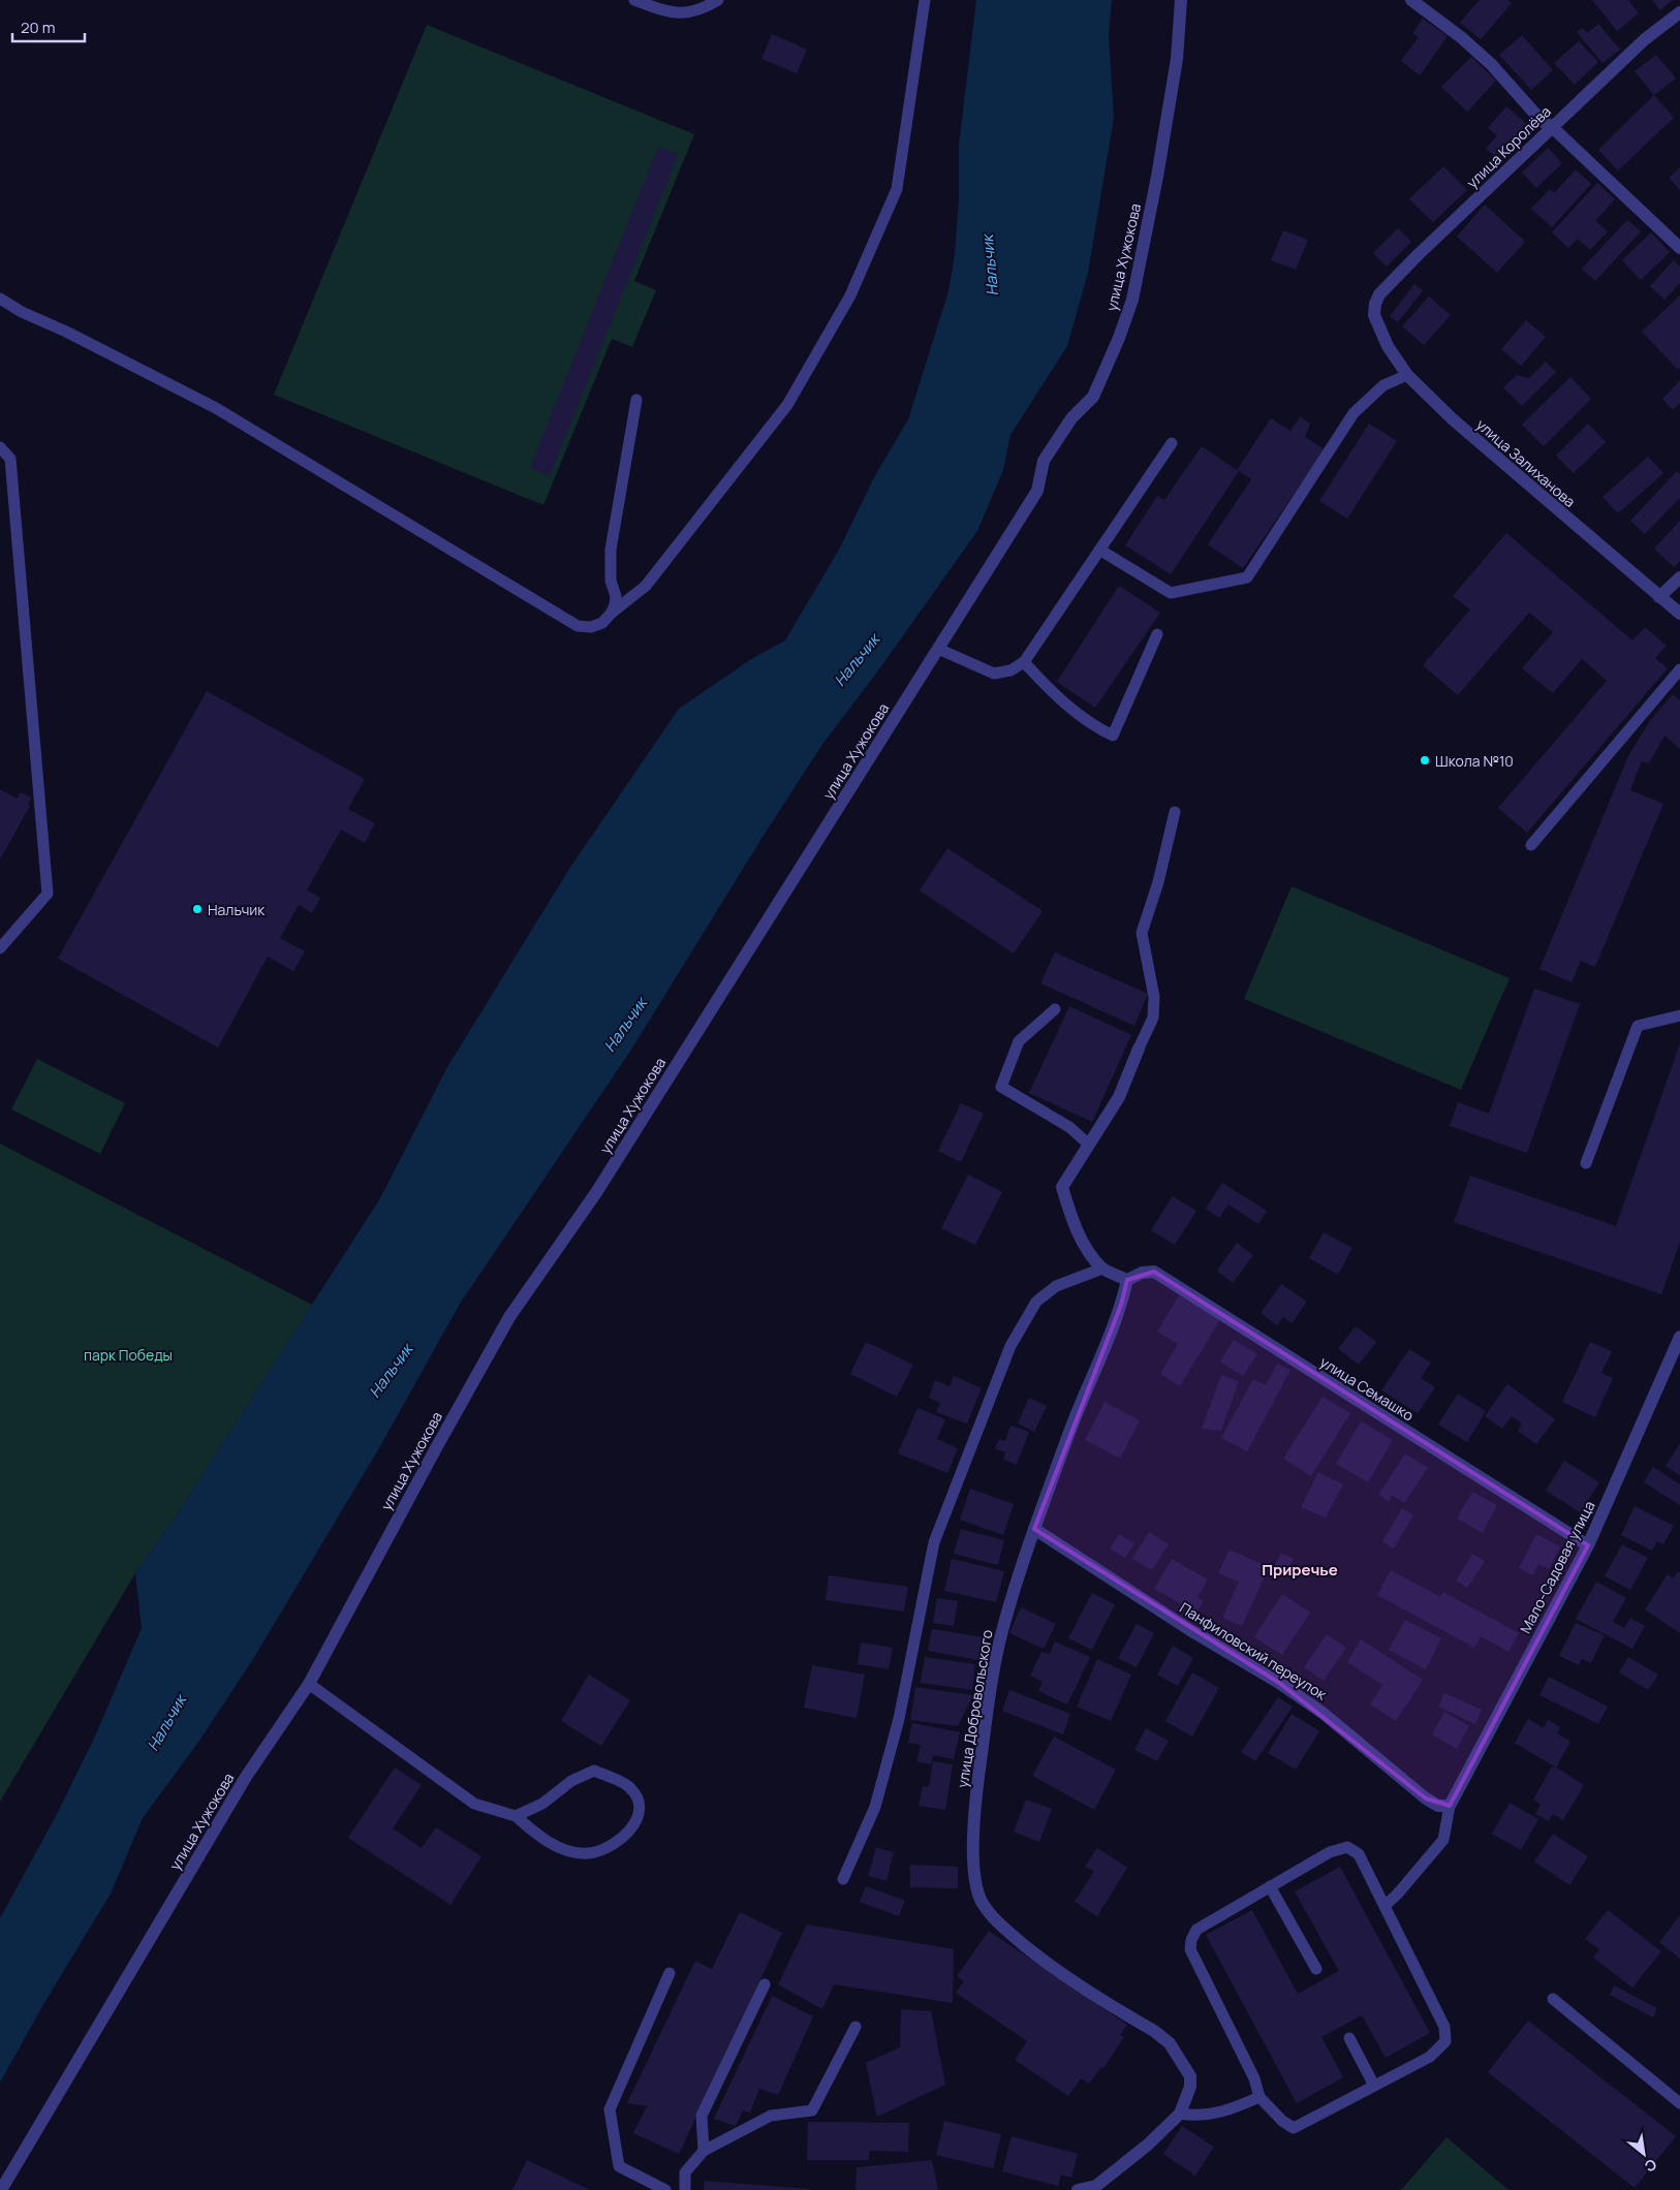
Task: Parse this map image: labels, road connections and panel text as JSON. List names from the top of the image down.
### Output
{
  "streets": {
    "street": [
      "улица Королёва",
      "улица Хужокова",
      "улица Залиханова",
      "улица Семашко",
      "Мало-Садовая улица",
      "Панфиловский переулок",
      "улица Добровольского"
    ]
  },
  "crossings": [
    ["улица Королёва", "улица Залиханова"],
    ["улица Семашко", "Мало-Садовая улица"],
    ["улица Семашко", "улица Добровольского"],
    ["Мало-Садовая улица", "Панфиловский переулок"],
    ["Панфиловский переулок", "улица Добровольского"]
  ],
  "districts": ["Приречье"],
  "water": ["Нальчик"],
  "parks": ["парк Победы"],
  "places": ["Школа №10", "Нальчик"],
  "scale_bar": "20 m",
  "north": "bottom right"
}
